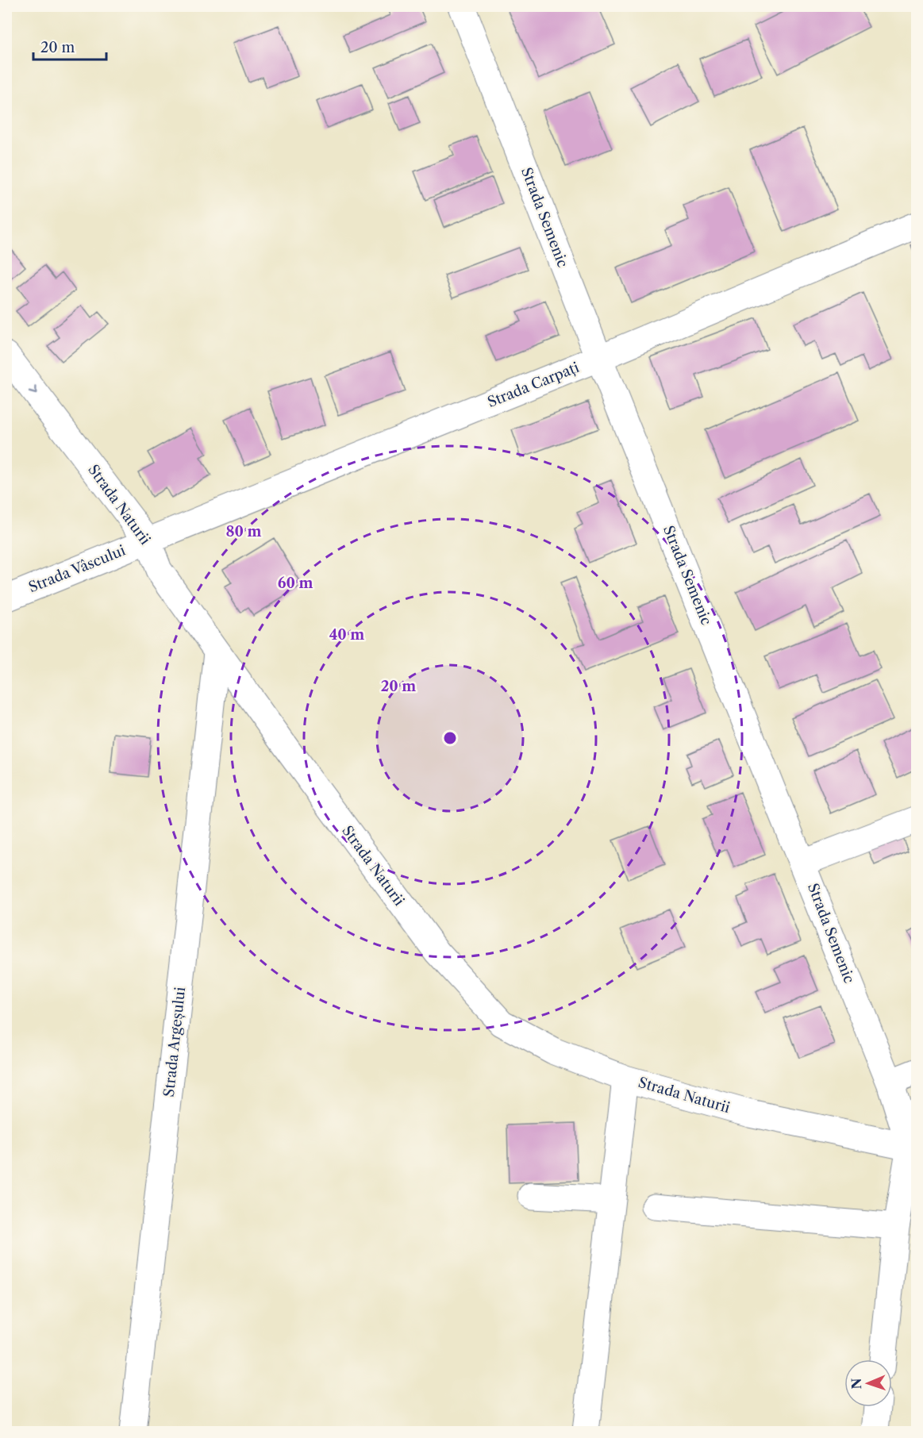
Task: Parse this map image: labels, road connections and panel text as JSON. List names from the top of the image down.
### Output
{
  "streets": {
    "street": [
      "Strada Semenic",
      "Strada Carpați",
      "Strada Naturii",
      "Strada Vâscului",
      "Strada Argeșului"
    ]
  },
  "crossings": [
    ["Strada Semenic", "Strada Carpați"],
    ["Strada Semenic", "Strada Naturii"],
    ["Strada Carpați", "Strada Naturii"],
    ["Strada Carpați", "Strada Vâscului"],
    ["Strada Naturii", "Strada Vâscului"],
    ["Strada Naturii", "Strada Argeșului"]
  ],
  "scale_bar": "20 m",
  "north": "left",
  "rings": [
    "80 m",
    "60 m",
    "40 m",
    "20 m"
  ]
}
